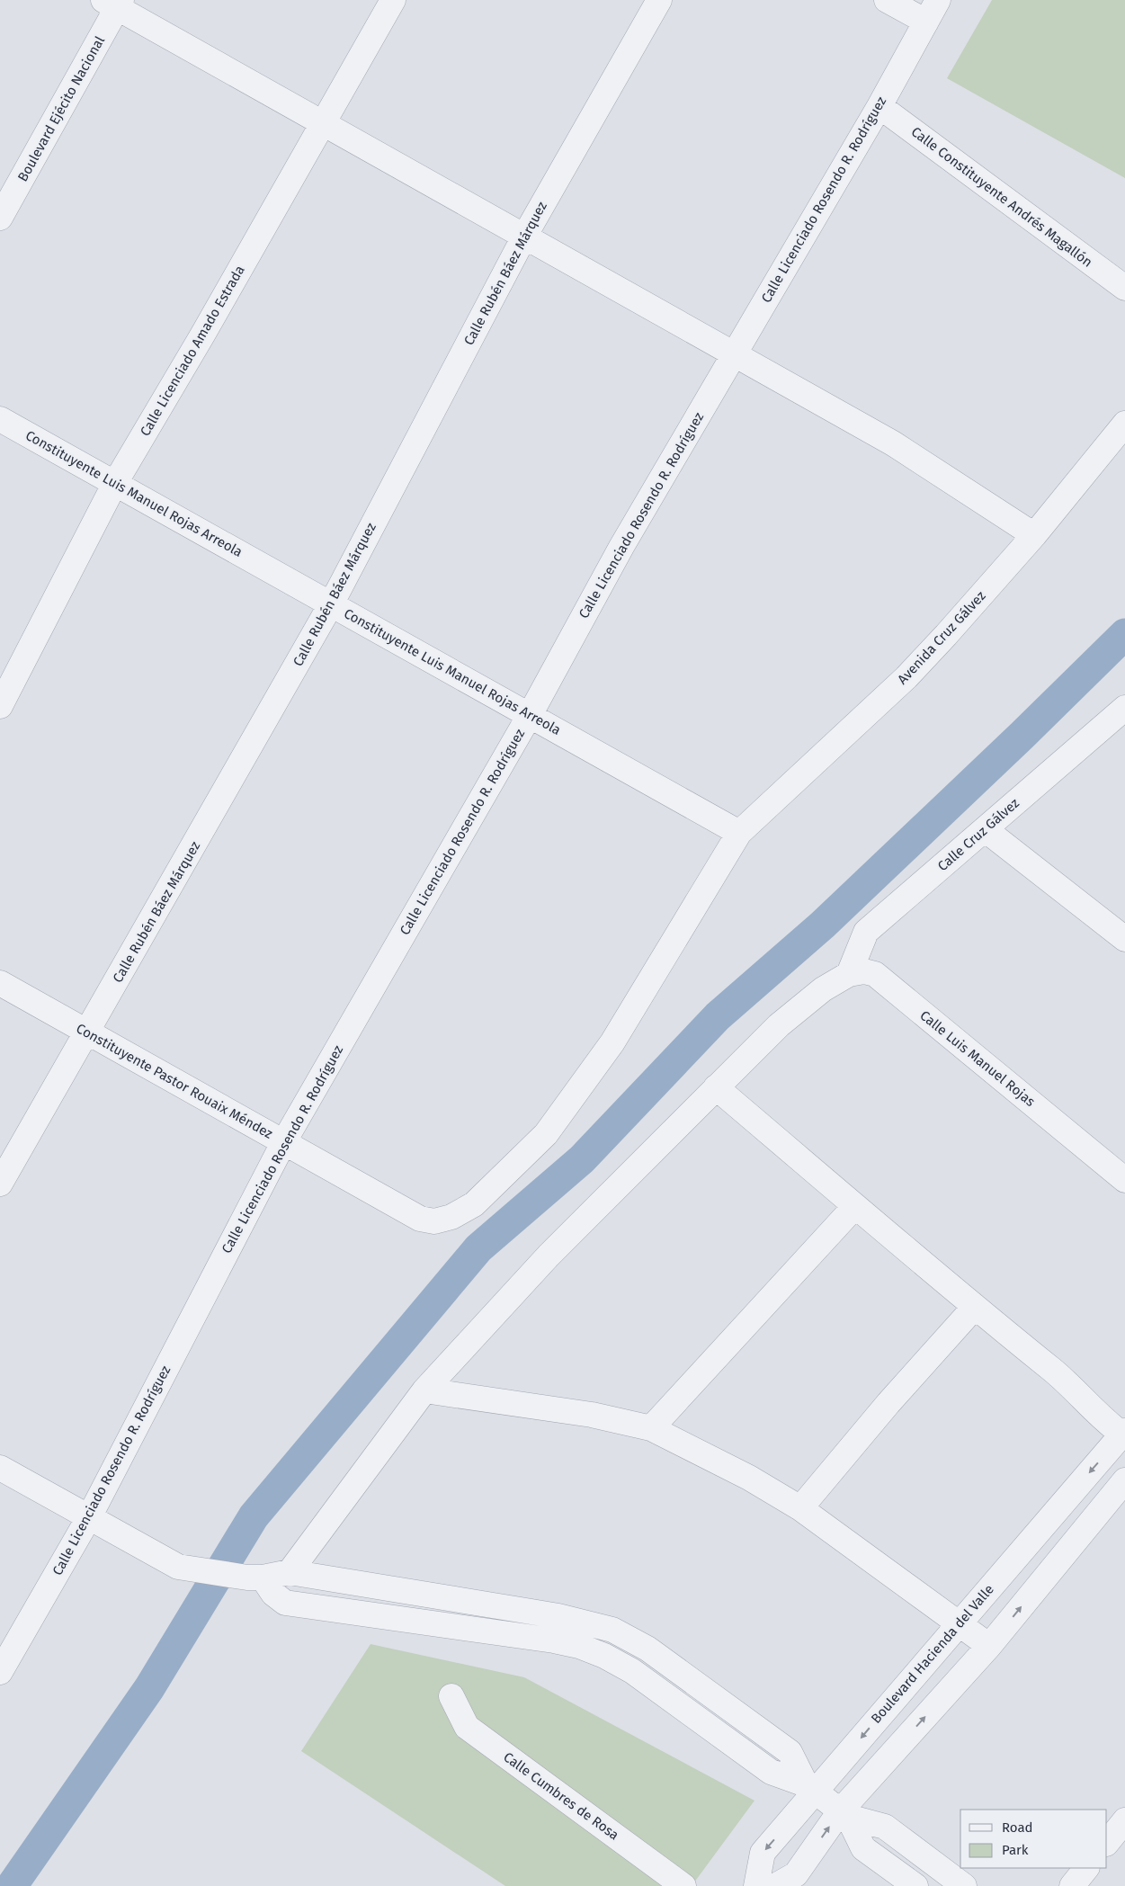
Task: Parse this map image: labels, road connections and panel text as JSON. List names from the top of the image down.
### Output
{
  "streets": {
    "street": [
      "Boulevard Ejécito Nacional",
      "Calle Constituyente Andrés Magallón",
      "Calle Licenciado Rosendo R. Rodríguez",
      "Calle Rubén Báez Márquez",
      "Calle Licenciado Amado Estrada",
      "Constituyente Luis Manuel Rojas Arreola",
      "Avenida Cruz Gálvez",
      "Calle Cruz Gálvez",
      "Calle Luis Manuel Rojas",
      "Constituyente Pastor Rouaix Méndez",
      "Boulevard Hacienda del Valle",
      "Calle Cumbres de Rosa"
    ]
  },
  "crossings": [
    ["Calle Constituyente Andrés Magallón", "Calle Licenciado Rosendo R. Rodríguez"],
    ["Calle Licenciado Rosendo R. Rodríguez", "Constituyente Luis Manuel Rojas Arreola"],
    ["Calle Licenciado Rosendo R. Rodríguez", "Constituyente Pastor Rouaix Méndez"],
    ["Calle Rubén Báez Márquez", "Constituyente Luis Manuel Rojas Arreola"],
    ["Calle Rubén Báez Márquez", "Constituyente Pastor Rouaix Méndez"],
    ["Calle Licenciado Amado Estrada", "Constituyente Luis Manuel Rojas Arreola"],
    ["Constituyente Luis Manuel Rojas Arreola", "Avenida Cruz Gálvez"],
    ["Avenida Cruz Gálvez", "Constituyente Pastor Rouaix Méndez"],
    ["Calle Cruz Gálvez", "Calle Luis Manuel Rojas"]
  ],
  "legend": ["Road", "Park"]
}
